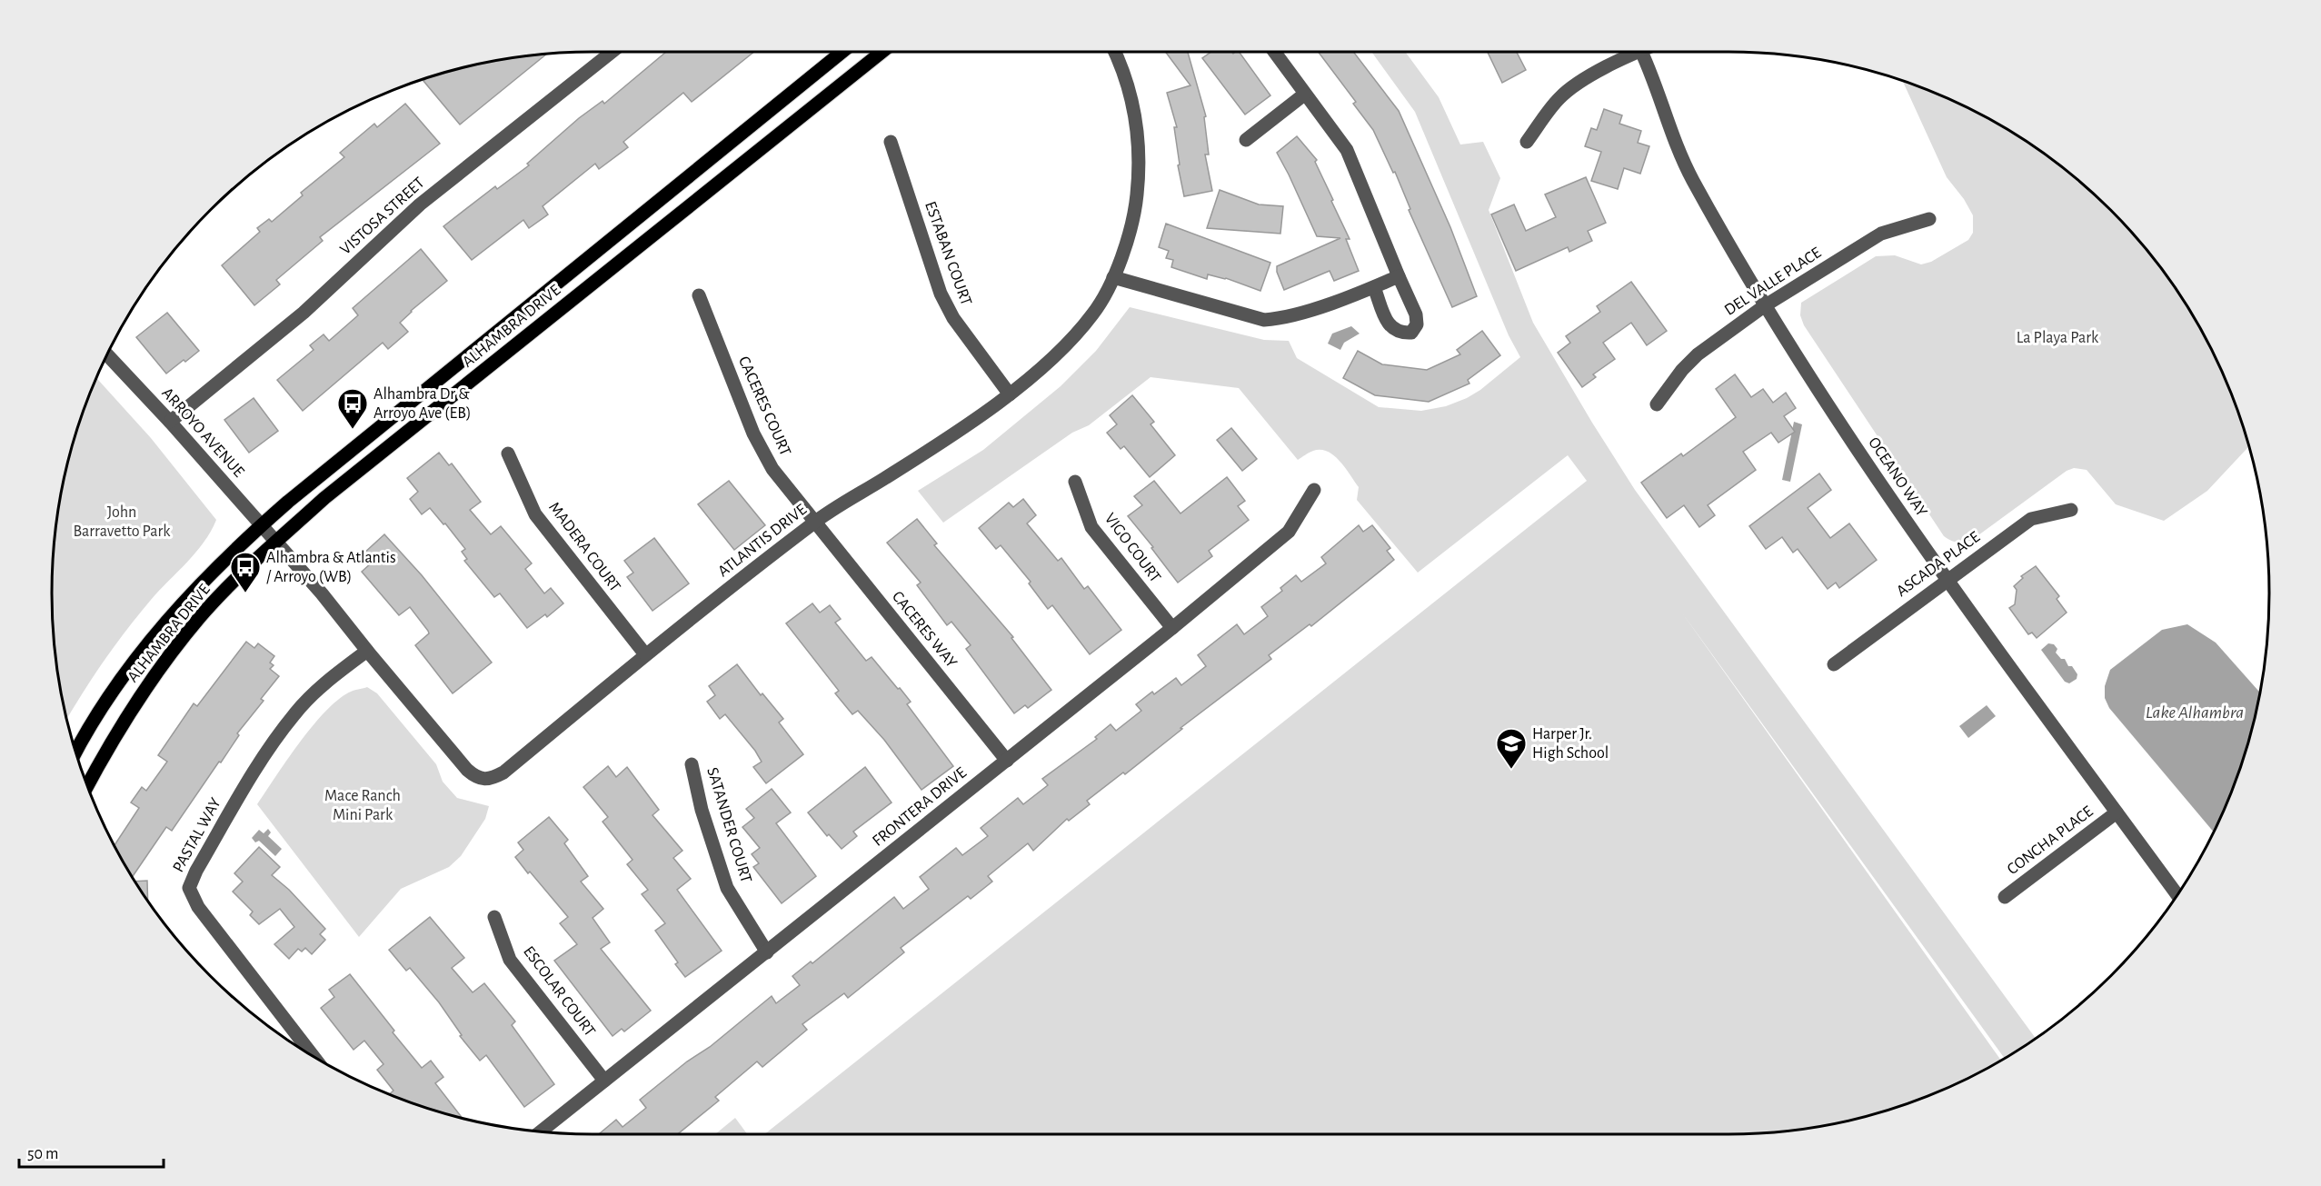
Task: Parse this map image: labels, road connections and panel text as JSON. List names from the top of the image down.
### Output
{
  "streets": {
    "main road": ["ALHAMBRA DRIVE"],
    "street": [
      "VISTOSA STREET",
      "ESTABAN COURT",
      "DEL VALLE PLACE",
      "CACERES COURT",
      "ARROYO AVENUE",
      "OCEANO WAY",
      "ATLANTIS DRIVE",
      "MADERA COURT",
      "VIGO COURT",
      "ASCADA PLACE",
      "CACERES WAY",
      "FRONTERA DRIVE",
      "SATANDER COURT",
      "PASTAL WAY",
      "CONCHA PLACE",
      "ESCOLAR COURT"
    ]
  },
  "crossings": [
    ["VISTOSA STREET", "ARROYO AVENUE"],
    ["ESTABAN COURT", "ATLANTIS DRIVE"],
    ["DEL VALLE PLACE", "OCEANO WAY"],
    ["ALHAMBRA DRIVE", "ARROYO AVENUE"],
    ["ALHAMBRA DRIVE", "ATLANTIS DRIVE"],
    ["CACERES COURT", "ATLANTIS DRIVE"],
    ["CACERES COURT", "CACERES WAY"],
    ["ARROYO AVENUE", "ATLANTIS DRIVE"],
    ["OCEANO WAY", "ASCADA PLACE"],
    ["OCEANO WAY", "CONCHA PLACE"],
    ["ATLANTIS DRIVE", "MADERA COURT"],
    ["ATLANTIS DRIVE", "CACERES WAY"],
    ["ATLANTIS DRIVE", "PASTAL WAY"],
    ["VIGO COURT", "FRONTERA DRIVE"],
    ["CACERES WAY", "FRONTERA DRIVE"],
    ["FRONTERA DRIVE", "SATANDER COURT"],
    ["FRONTERA DRIVE", "ESCOLAR COURT"]
  ],
  "water": ["Lake Alhambra"],
  "parks": ["La Playa Park", "John Barravetto Park", "Mace Ranch Mini Park"],
  "places": {
    "bus stop": ["Alhambra Dr & Arroyo Ave (EB)", "Alhambra & Atlantis / Arroyo (WB)"],
    "school or university": ["Harper Jr. High School"]
  },
  "scale_bar": "50 m"
}
